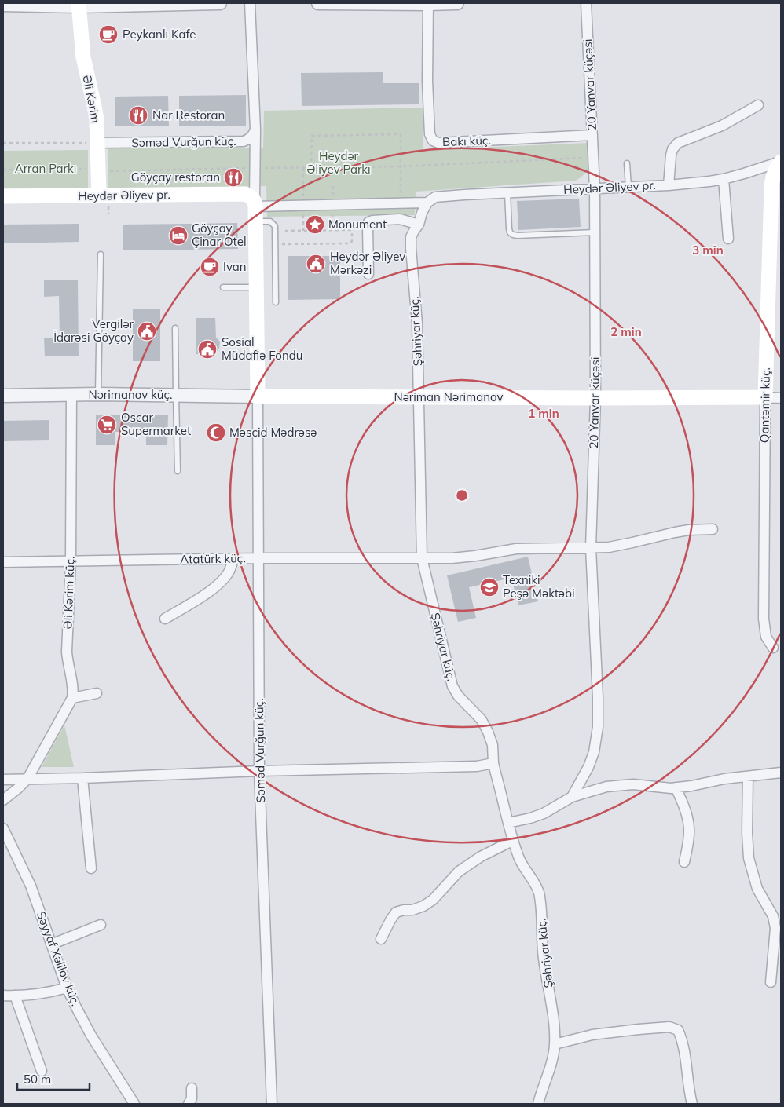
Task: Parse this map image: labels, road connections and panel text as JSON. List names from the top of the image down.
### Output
{
  "streets": {
    "main road": [
      "Əli Kərim",
      "Heydər Əliyev pr.",
      "Nəriman Nərimanov",
      "Qantəmir küç."
    ],
    "street": [
      "20 Yanvar küçəsi",
      "Bakı küç.",
      "Səməd Vurğun küç.",
      "Şəhriyar küç.",
      "Nərimanov küç.",
      "Atatürk küç.",
      "Əli Kərim küç.",
      "Səyyaf Xəlilov küç."
    ]
  },
  "crossings": [
    ["20 Yanvar küçəsi", "Bakı küç."],
    ["20 Yanvar küçəsi", "Heydər Əliyev pr."],
    ["20 Yanvar küçəsi", "Nəriman Nərimanov"],
    ["20 Yanvar küçəsi", "Atatürk küç."],
    ["Əli Kərim", "Səməd Vurğun küç."],
    ["Əli Kərim", "Heydər Əliyev pr."],
    ["Səməd Vurğun küç.", "Nərimanov küç."],
    ["Səməd Vurğun küç.", "Nəriman Nərimanov"],
    ["Səməd Vurğun küç.", "Atatürk küç."],
    ["Heydər Əliyev pr.", "Şəhriyar küç."],
    ["Heydər Əliyev pr.", "Qantəmir küç."],
    ["Şəhriyar küç.", "Nəriman Nərimanov"],
    ["Şəhriyar küç.", "Atatürk küç."],
    ["Nərimanov küç.", "Nəriman Nərimanov"],
    ["Nərimanov küç.", "Əli Kərim küç."],
    ["Nəriman Nərimanov", "Qantəmir küç."],
    ["Atatürk küç.", "Əli Kərim küç."]
  ],
  "parks": ["Heydər Əliyev Parkı", "Arran Parkı"],
  "places": {
    "cafe": ["Peykanlı Kafe", "Ivan"],
    "restaurant": ["Nar Restoran", "Göyçay restoran"],
    "place": ["Monument"],
    "hotel": ["Göyçay Çinar Otel"],
    "public building": ["Heydər Əliyev Mərkəzi", "Vergilər İdarəsi Göyçay", "Sosial Müdafiə Fondu"],
    "supermarket": ["Oscar Supermarket"],
    "mosque": ["Məscid Mədrəsə"],
    "school or university": ["Texniki Peşə Məktəbi"]
  },
  "scale_bar": "50 m",
  "rings": ["3 min", "2 min", "1 min"]
}
